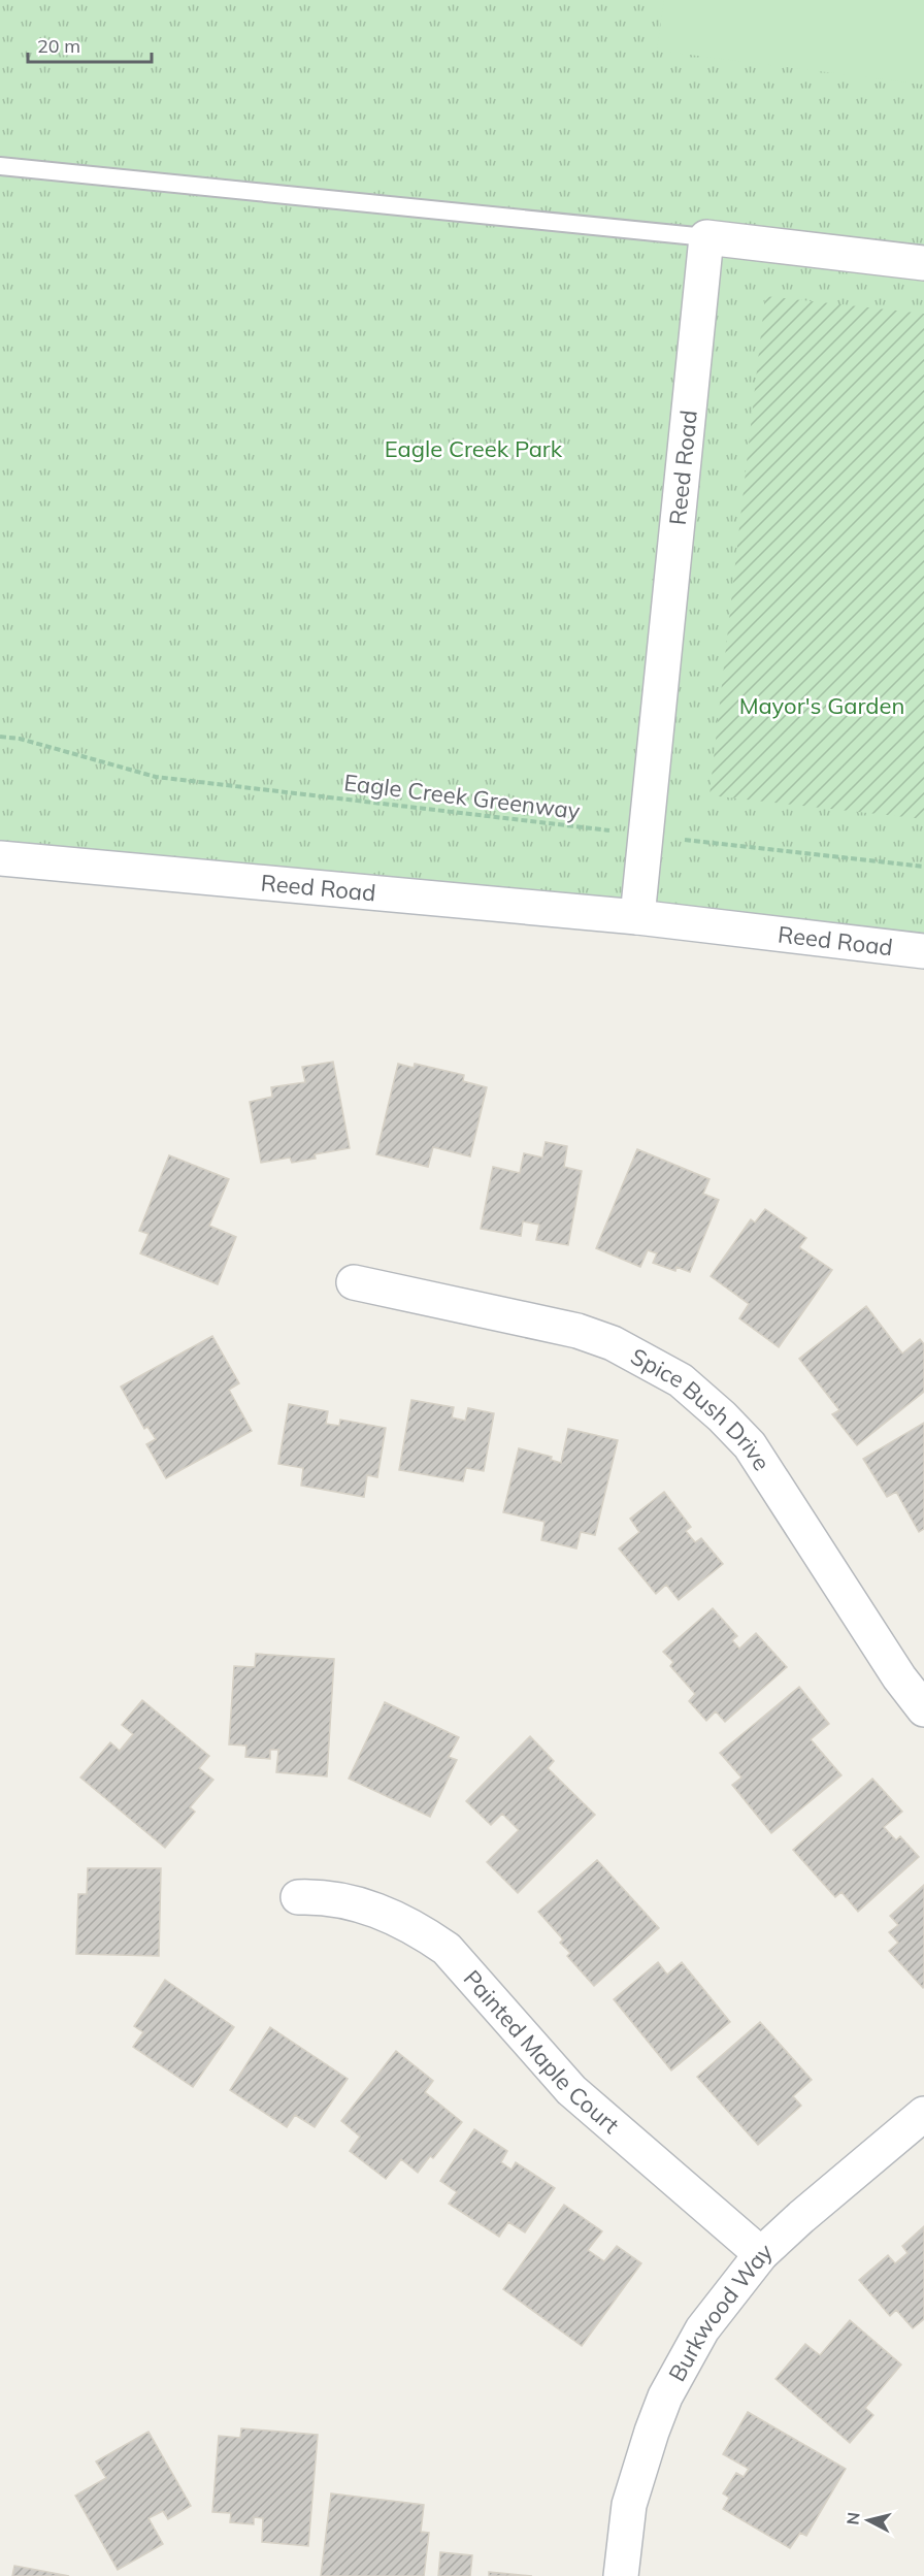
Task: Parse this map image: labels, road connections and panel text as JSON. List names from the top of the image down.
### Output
{
  "streets": {
    "street": [
      "Reed Road",
      "Spice Bush Drive",
      "Painted Maple Court",
      "Burkwood Way"
    ],
    "path": ["Eagle Creek Greenway"]
  },
  "crossings": [
    ["Reed Road", "Eagle Creek Greenway"],
    ["Painted Maple Court", "Burkwood Way"]
  ],
  "parks": ["Eagle Creek Park", "Mayor's Garden"],
  "scale_bar": "20 m",
  "north": "left"
}
